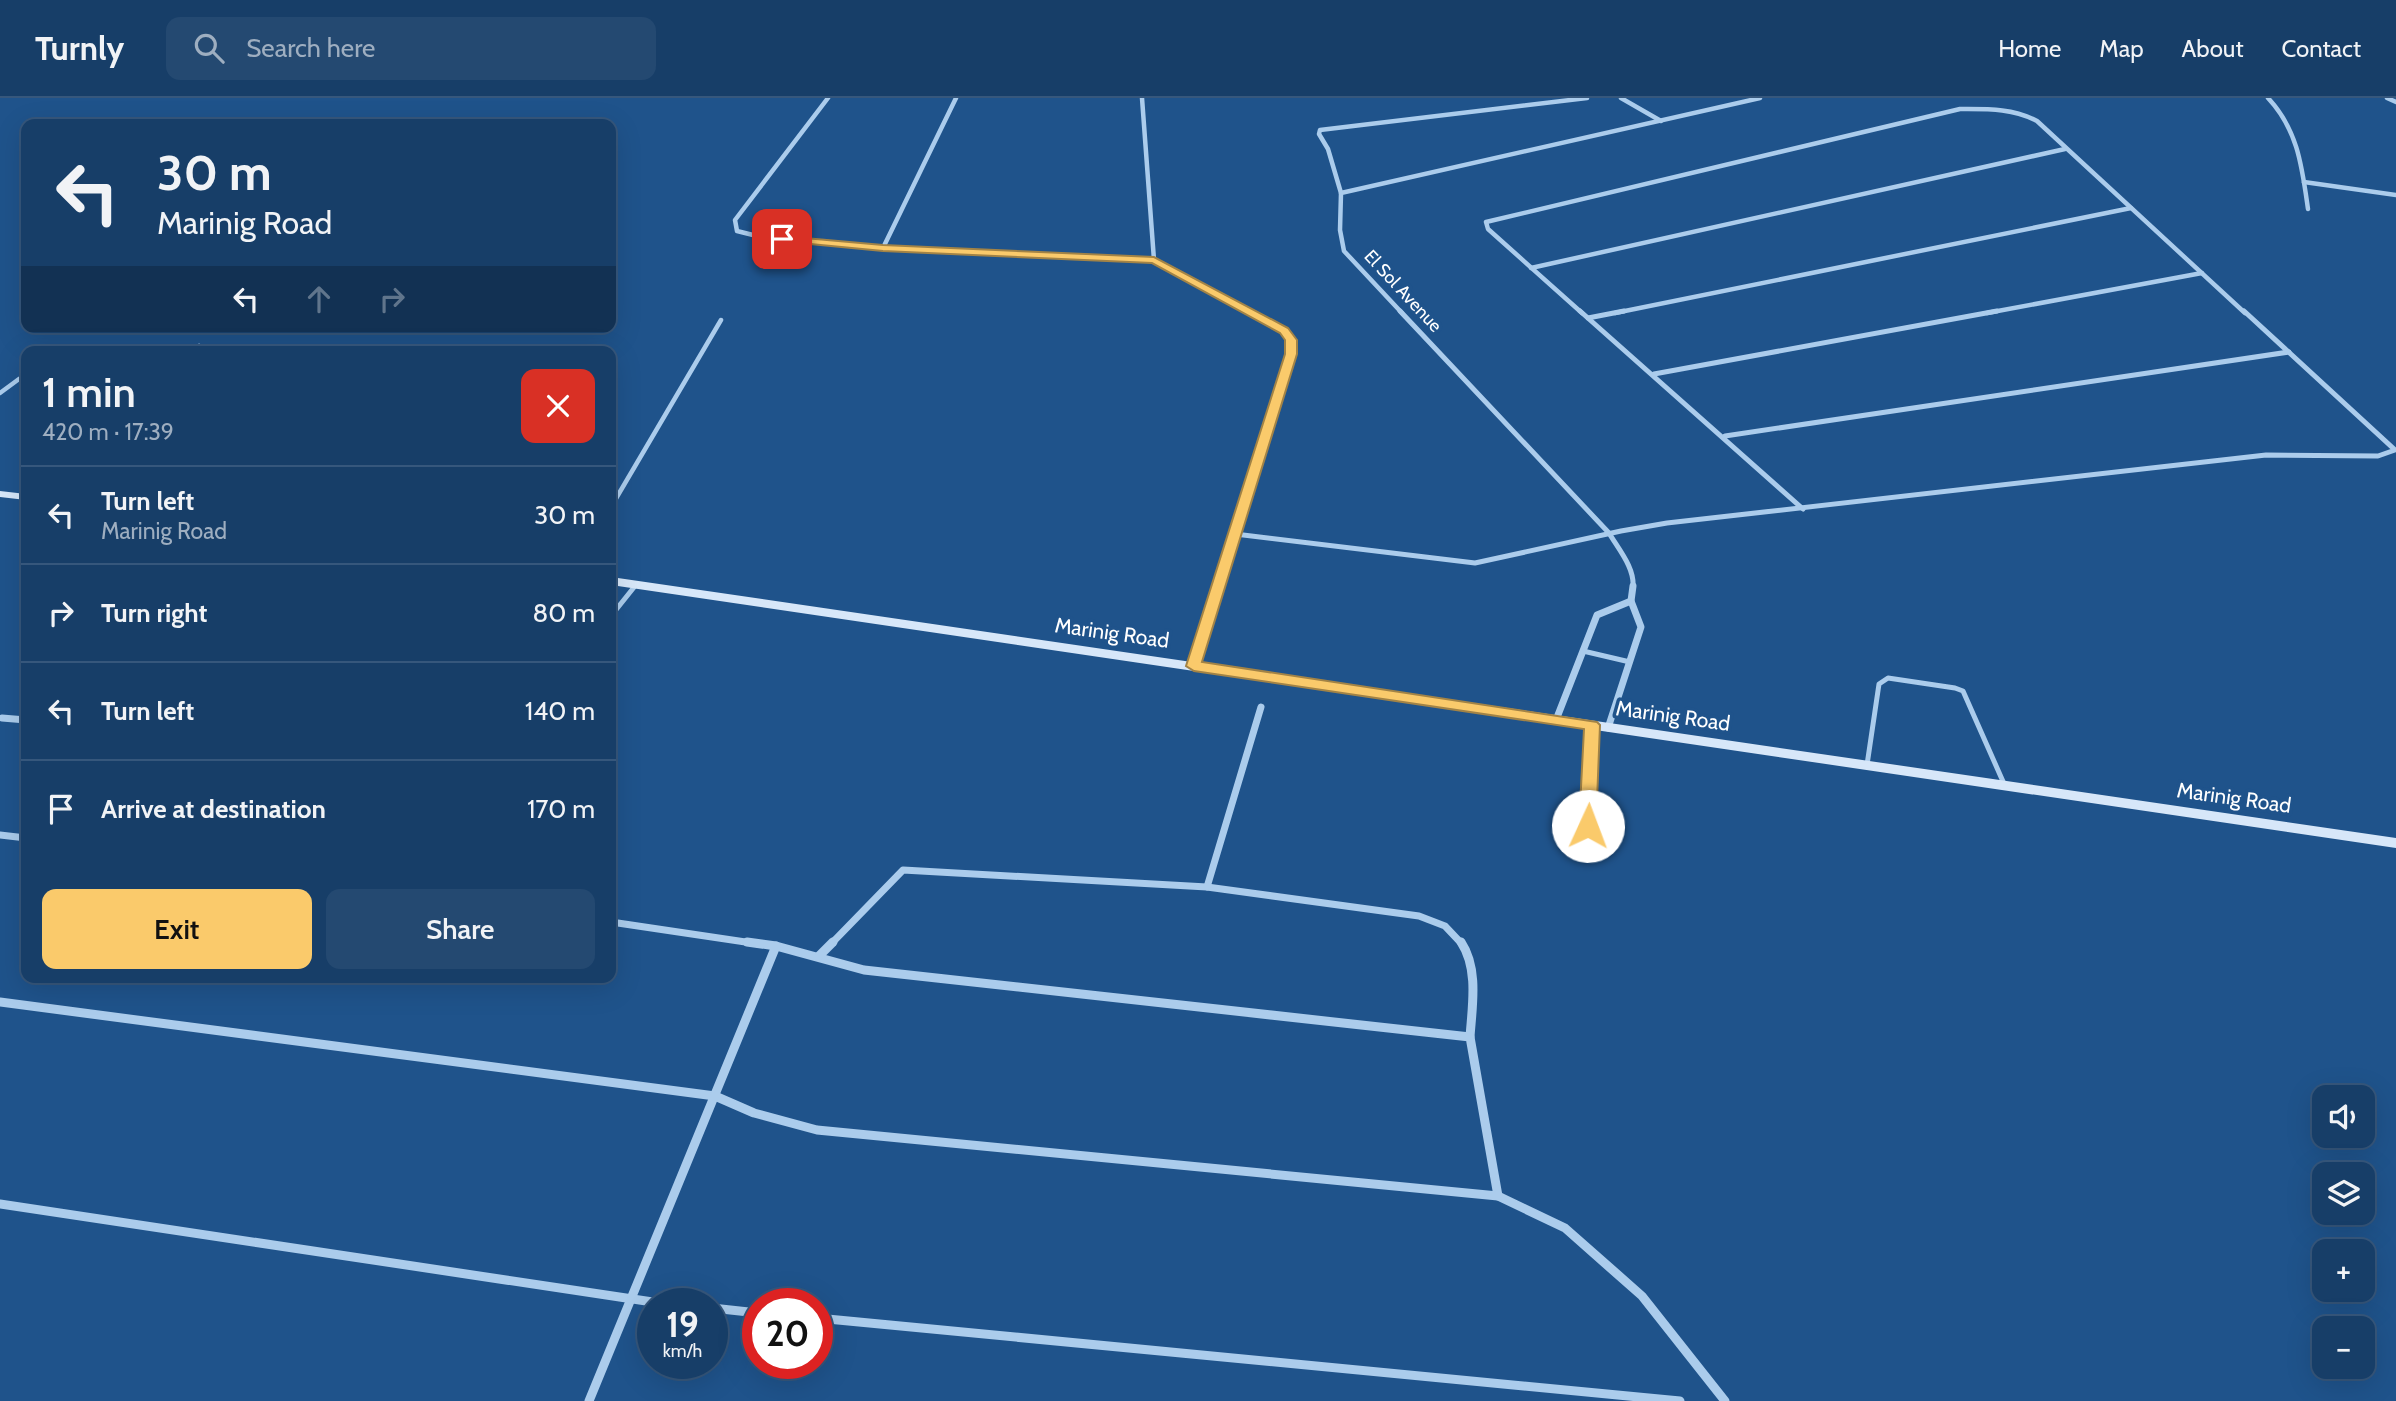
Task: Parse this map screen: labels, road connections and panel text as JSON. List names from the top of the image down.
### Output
{
  "streets": {
    "street": ["El Sol Avenue", "Marinig Road"]
  },
  "crossings": [
    ["El Sol Avenue", "Marinig Road"]
  ],
  "page": {
    "header": "Turnly",
    "search": "Search here",
    "nav": [
      "Home",
      "Map",
      "About",
      "Contact"
    ],
    "turn": ["30 m", "Marinig Road"],
    "heading": ["1 min", "420 m · 17:39"],
    "list": [
      {
        "name": "Turn left",
        "note": "Marinig Road",
        "value": "30 m"
      },
      {
        "name": "Turn right",
        "value": "80 m"
      },
      {
        "name": "Turn left",
        "value": "140 m"
      },
      {
        "name": "Arrive at destination",
        "value": "170 m"
      }
    ],
    "buttons": ["Exit", "Share"],
    "map_buttons": ["+", "−"],
    "speed": "19 km/h",
    "limit": "20"
  }
}
